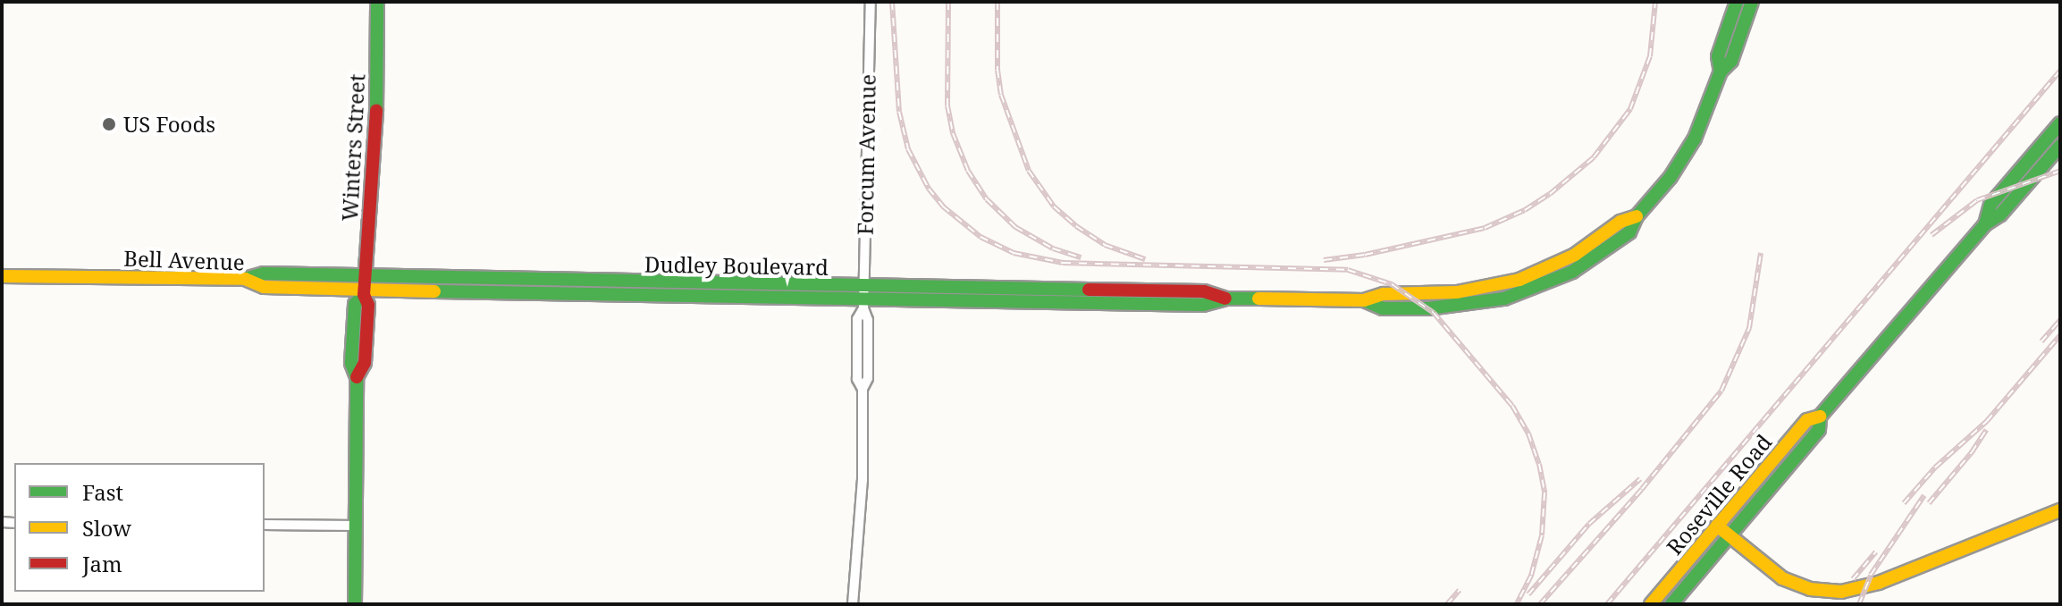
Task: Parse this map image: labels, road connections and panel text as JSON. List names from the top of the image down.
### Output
{
  "streets": {
    "main road": [
      "Winters Street",
      "Bell Avenue",
      "Dudley Boulevard",
      "Roseville Road"
    ],
    "street": ["Forcum Avenue"]
  },
  "crossings": [
    ["Winters Street", "Dudley Boulevard"],
    ["Forcum Avenue", "Dudley Boulevard"],
    ["Bell Avenue", "Dudley Boulevard"]
  ],
  "places": ["US Foods"],
  "legend": ["Fast", "Slow", "Jam"]
}
